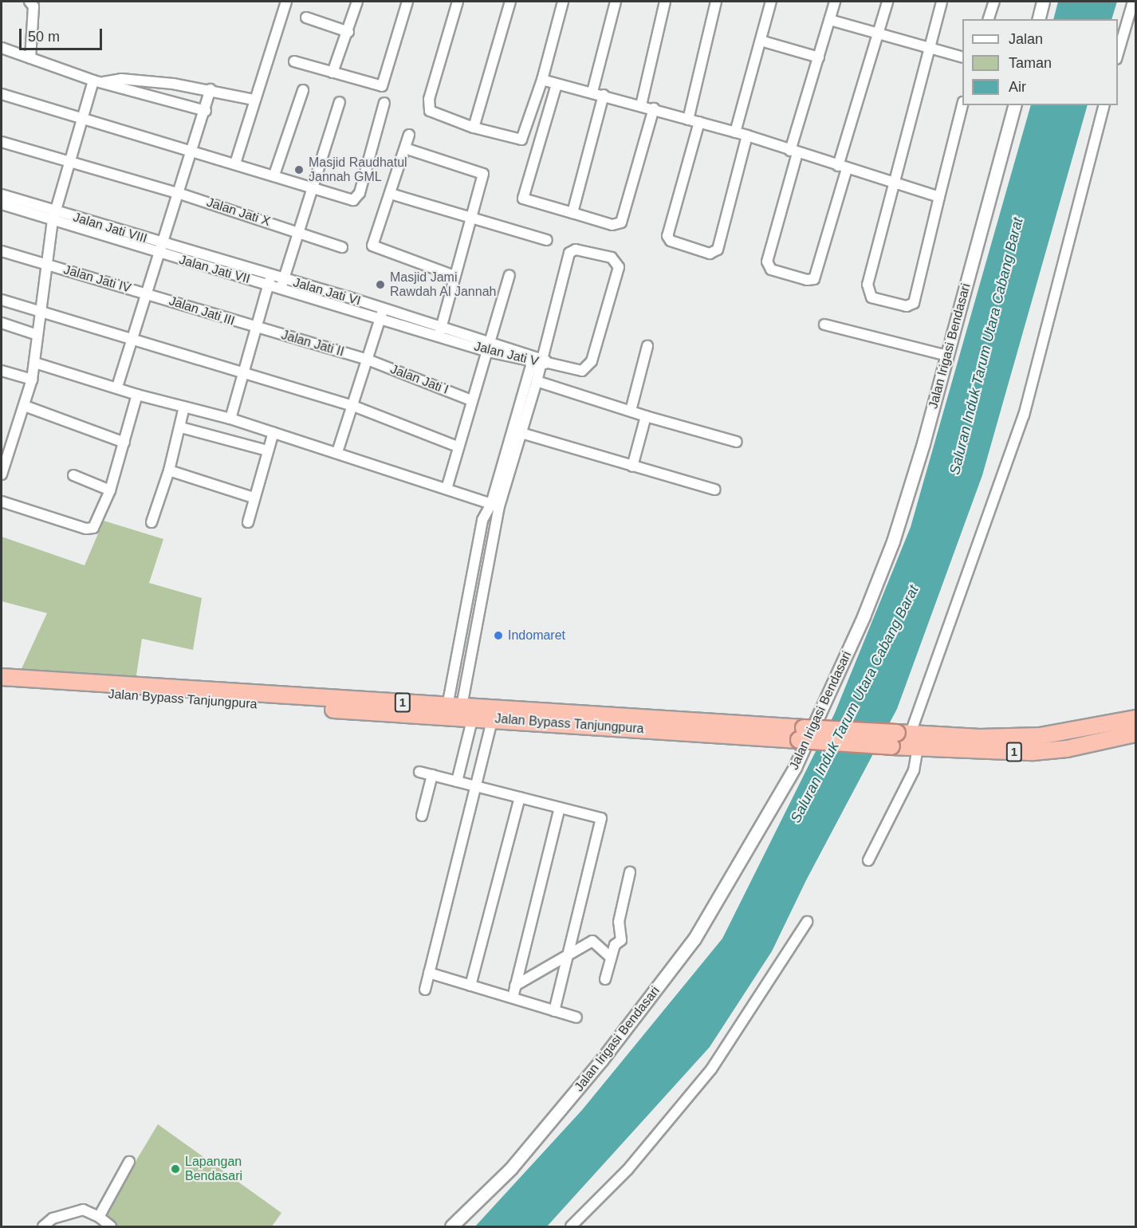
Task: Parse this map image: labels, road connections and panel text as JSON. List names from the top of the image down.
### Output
{
  "streets": {
    "highway": ["Jalan Bypass Tanjungpura", "1"],
    "street": [
      "Jalan Jati X",
      "Jalan Jati VIII",
      "Jalan Jati VII",
      "Jalan Jati IV",
      "Jalan Jati VI",
      "Jalan Jati III",
      "Jalan Jati II",
      "Jalan Irigasi Bendasari",
      "Jalan Jati V",
      "Jalan Jati I"
    ]
  },
  "crossings": [
    ["Jalan Jati VIII", "Jalan Jati VII"],
    ["Jalan Jati VII", "Jalan Jati VI"],
    ["Jalan Jati IV", "Jalan Jati III"],
    ["Jalan Jati VI", "Jalan Jati V"],
    ["Jalan Jati III", "Jalan Jati II"],
    ["Jalan Jati II", "Jalan Jati I"]
  ],
  "water": ["Saluran Induk Tarum Utara Cabang Barat"],
  "places": [
    "Masjid Raudhatul Jannah GML",
    "Masjid Jami Rawdah Al Jannah",
    "Indomaret",
    "Lapangan Bendasari"
  ],
  "legend": ["Jalan", "Taman", "Air"],
  "scale_bar": "50 m"
}
